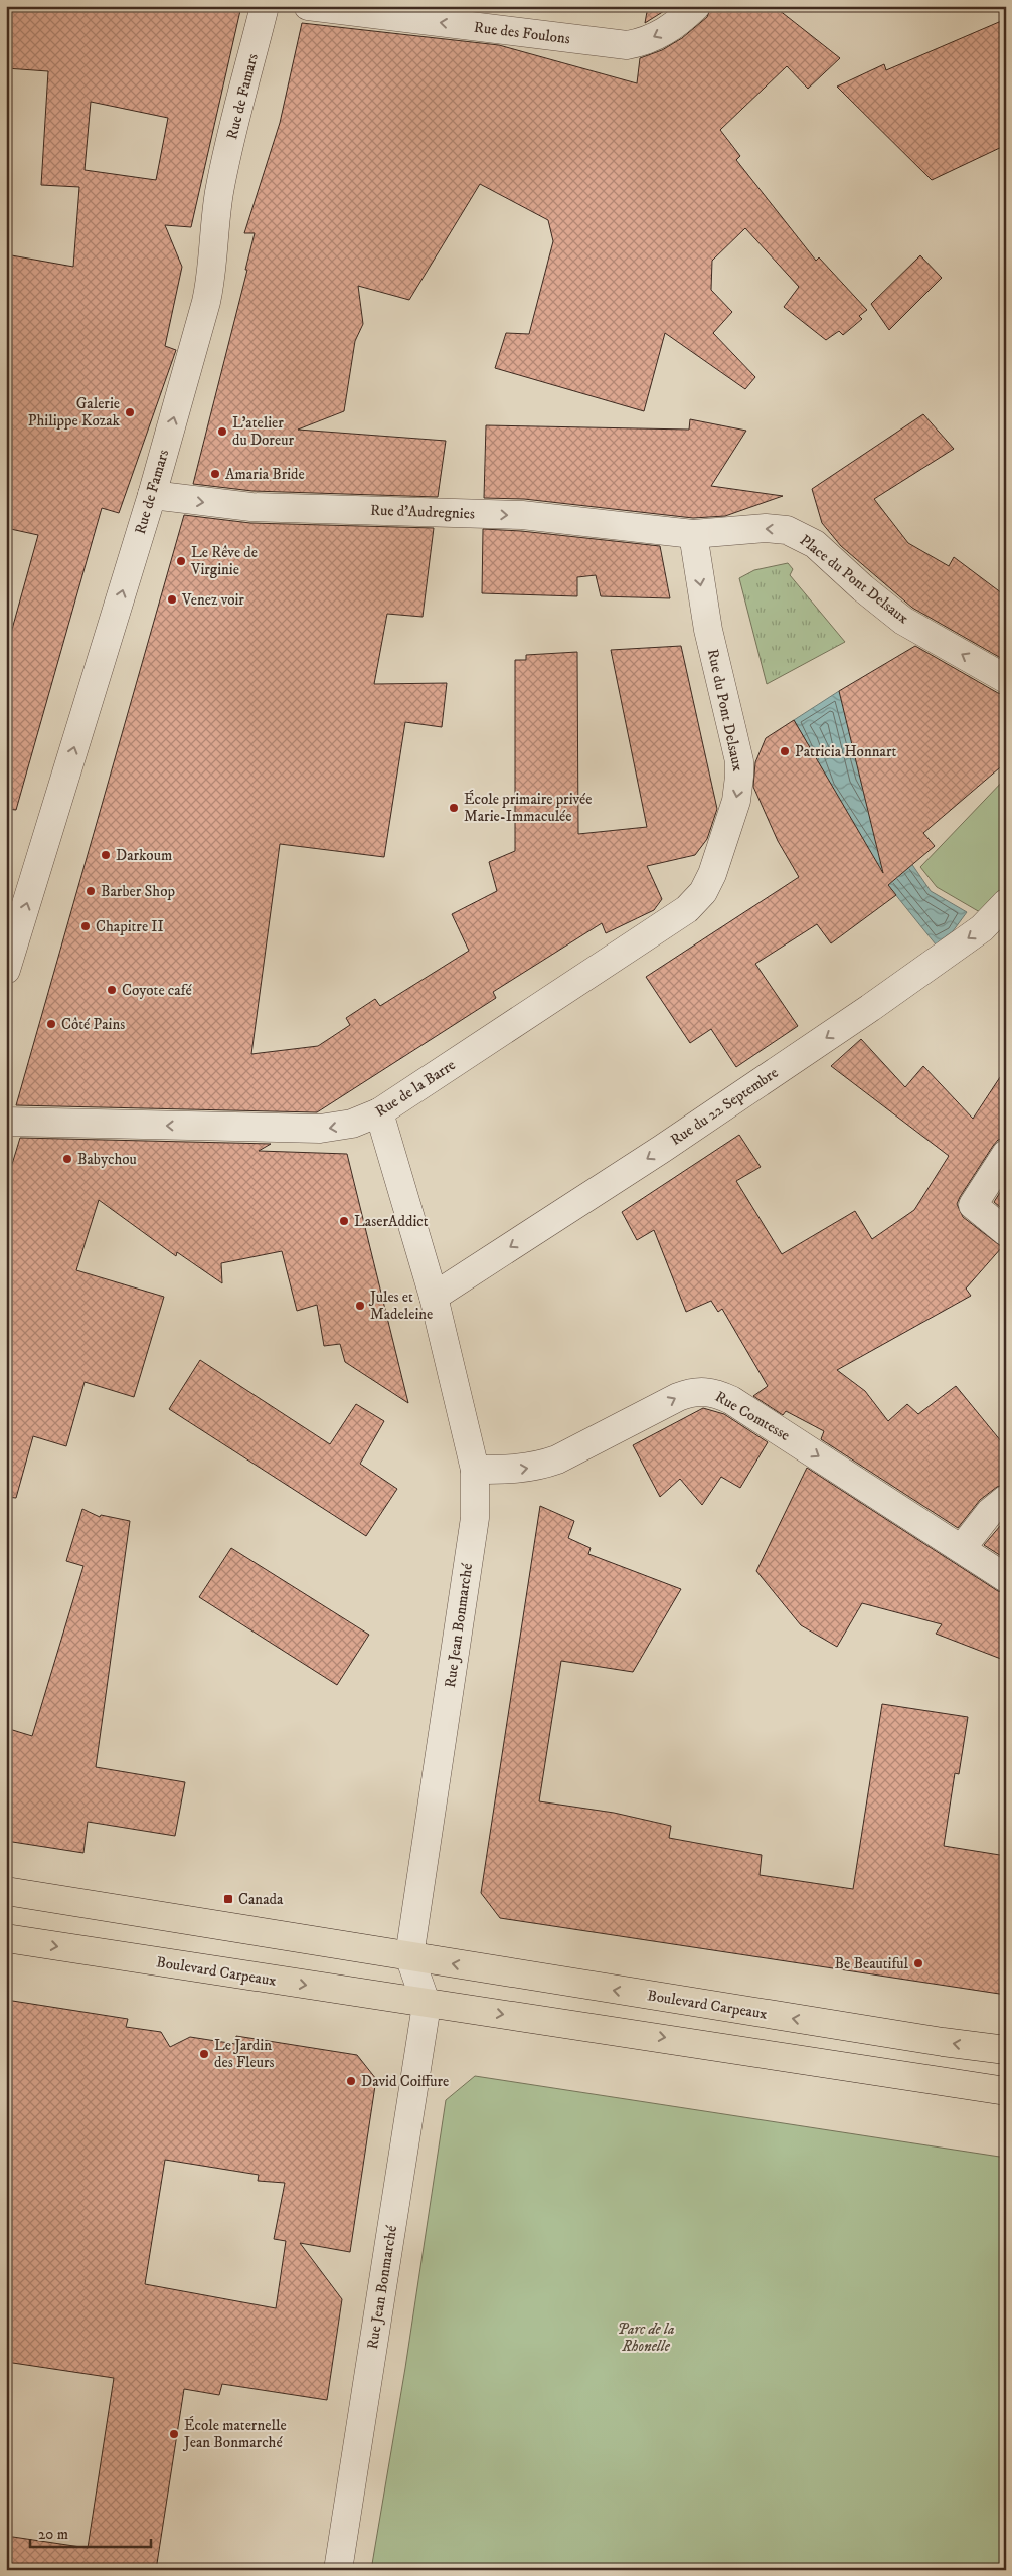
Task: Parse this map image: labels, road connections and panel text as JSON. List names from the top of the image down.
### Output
{
  "streets": {
    "main road": ["Boulevard Carpeaux"],
    "street": [
      "Rue des Foulons",
      "Rue de Famars",
      "Rue d'Audregnies",
      "Place du Pont Delsaux",
      "Rue du Pont Delsaux",
      "Rue de la Barre",
      "Rue du 22 Septembre",
      "Rue Comtesse",
      "Rue Jean Bonmarché"
    ]
  },
  "crossings": [
    ["Rue de Famars", "Rue d'Audregnies"],
    ["Rue d'Audregnies", "Place du Pont Delsaux"],
    ["Rue d'Audregnies", "Rue du Pont Delsaux"],
    ["Place du Pont Delsaux", "Rue du Pont Delsaux"],
    ["Rue du Pont Delsaux", "Rue de la Barre"],
    ["Rue de la Barre", "Rue Jean Bonmarché"],
    ["Rue du 22 Septembre", "Rue Jean Bonmarché"],
    ["Rue Comtesse", "Rue Jean Bonmarché"],
    ["Rue Jean Bonmarché", "Boulevard Carpeaux"]
  ],
  "one_way": [
    "Rue des Foulons",
    "Rue de Famars",
    "Rue d'Audregnies",
    "Place du Pont Delsaux",
    "Rue du Pont Delsaux",
    "Rue de la Barre",
    "Rue du 22 Septembre",
    "Rue Comtesse"
  ],
  "parks": ["Parc de la Rhonelle"],
  "places": {
    "other": [
      "Galerie Philippe Kozak",
      "L'atelier du Doreur",
      "Amaria Bride",
      "Le Rêve de Virginie",
      "Venez voir",
      "Patricia Honnart",
      "École primaire privée Marie-Immaculée",
      "Darkoum",
      "Barber Shop",
      "Chapitre II",
      "Coyote café",
      "Côté Pains",
      "Babychou",
      "LaserAddict",
      "Jules et Madeleine",
      "Be Beautiful",
      "Le Jardin des Fleurs",
      "David Coiffure",
      "École maternelle Jean Bonmarché"
    ],
    "transit": ["Canada"]
  },
  "scale_bar": "20 m"
}
